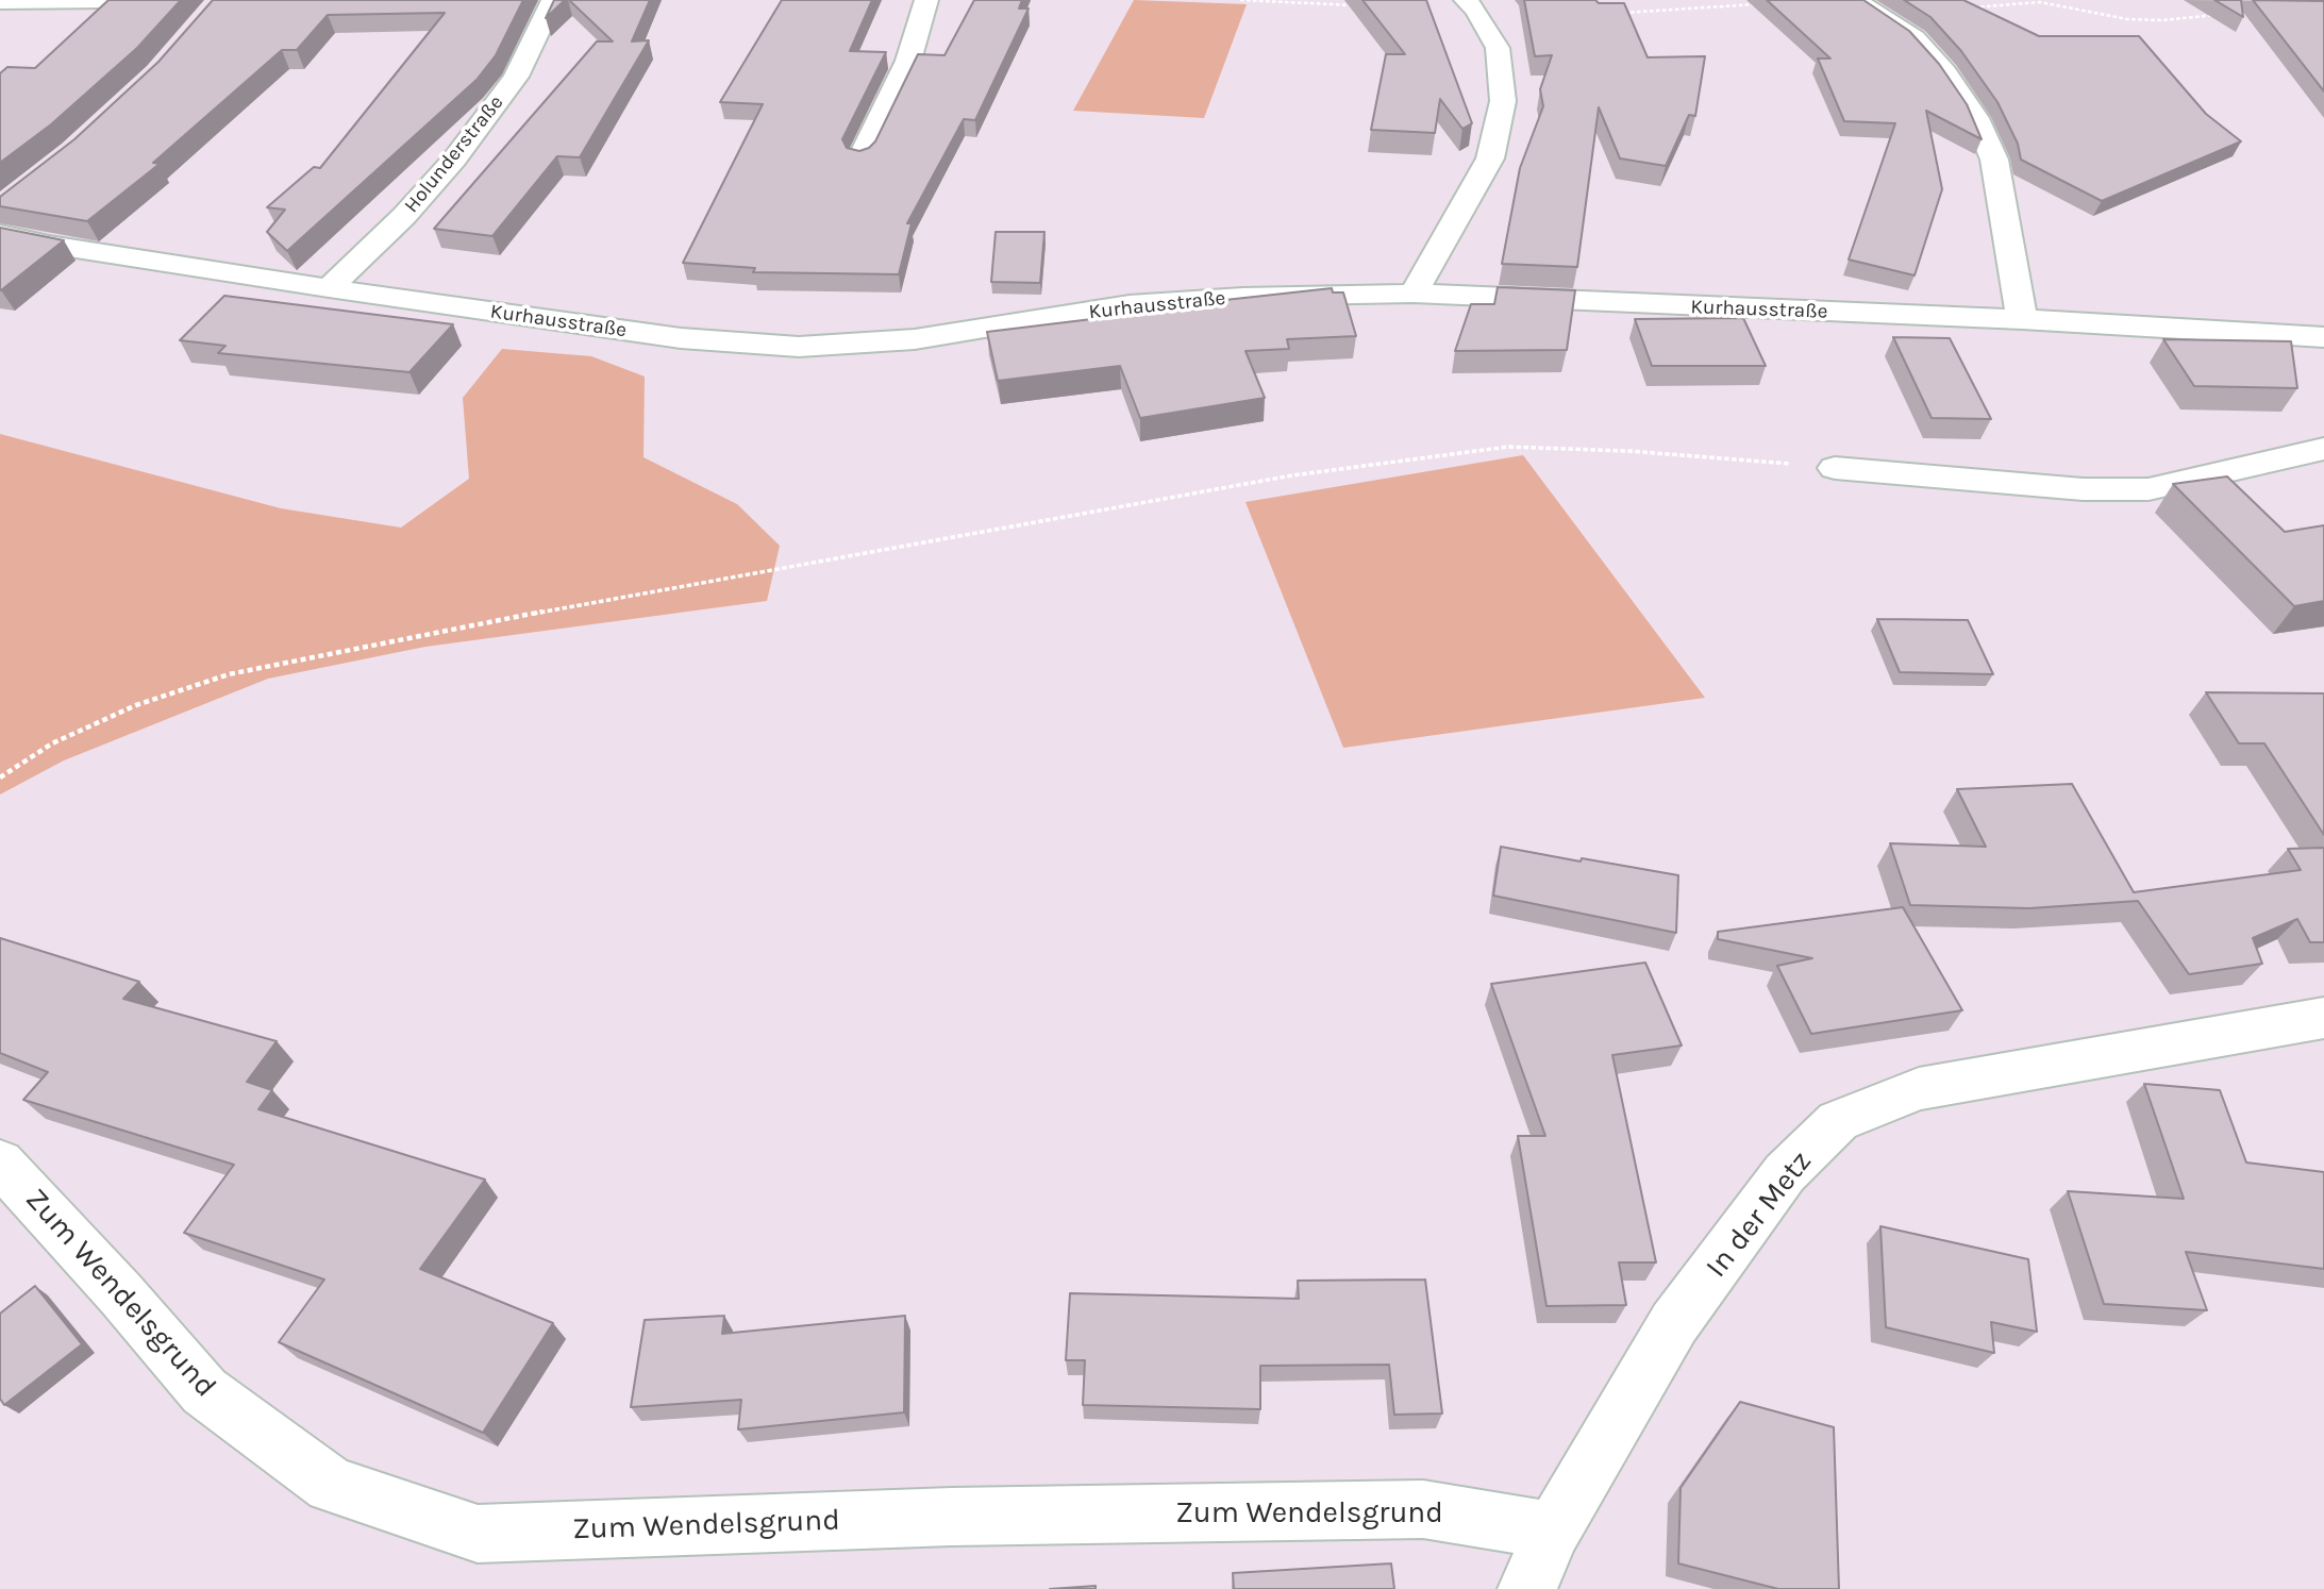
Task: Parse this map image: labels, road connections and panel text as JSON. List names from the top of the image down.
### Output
{
  "streets": {
    "street": [
      "Holunderstraße",
      "Kurhausstraße",
      "In der Metz",
      "Zum Wendelsgrund"
    ]
  },
  "crossings": [
    ["Holunderstraße", "Kurhausstraße"],
    ["In der Metz", "Zum Wendelsgrund"]
  ]
}
